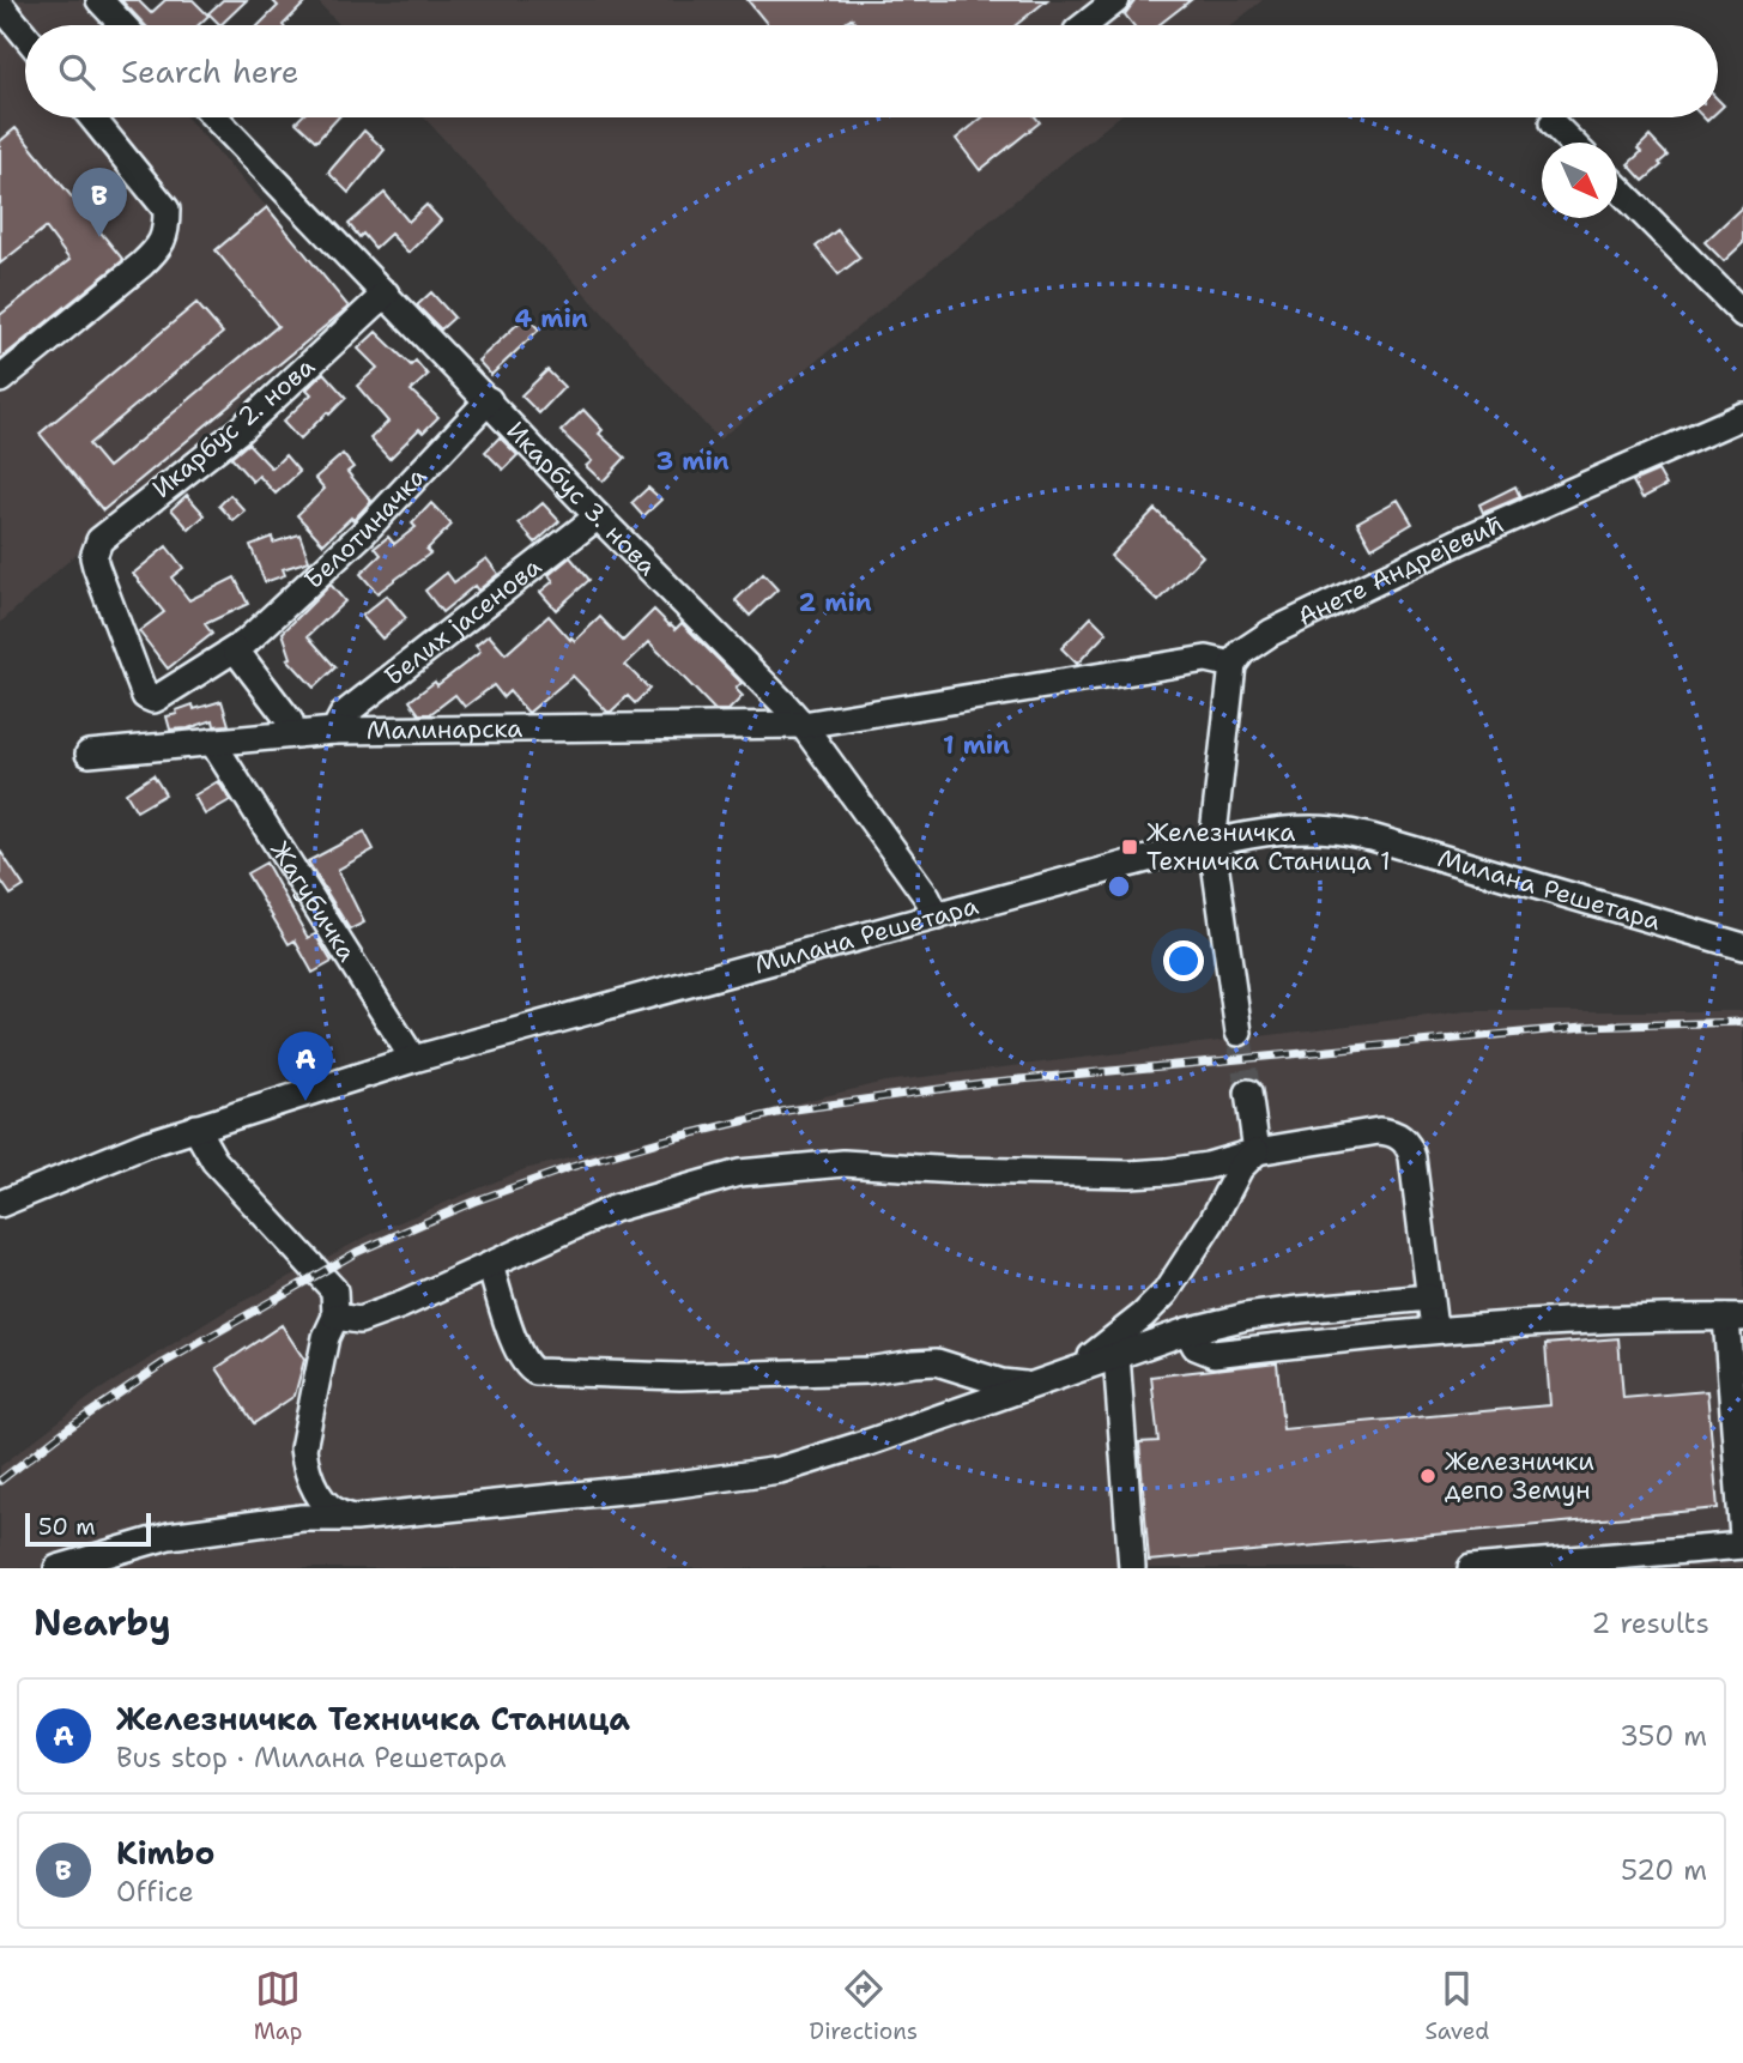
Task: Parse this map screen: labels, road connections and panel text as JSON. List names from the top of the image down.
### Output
{
  "streets": {
    "street": [
      "Икарбус 2. нова",
      "Икарбус 3. нова",
      "Белотиначка",
      "Анете Андрејевић",
      "Белих јасенова",
      "Малинарска",
      "Милана Решетара",
      "Жагубичка"
    ]
  },
  "crossings": [
    ["Икарбус 2. нова", "Икарбус 3. нова"],
    ["Икарбус 2. нова", "Белотиначка"],
    ["Икарбус 3. нова", "Белотиначка"],
    ["Икарбус 3. нова", "Белих јасенова"],
    ["Икарбус 3. нова", "Малинарска"],
    ["Икарбус 3. нова", "Милана Решетара"],
    ["Анете Андрејевић", "Малинарска"],
    ["Белих јасенова", "Малинарска"],
    ["Малинарска", "Жагубичка"],
    ["Милана Решетара", "Жагубичка"]
  ],
  "places": {
    "transit": ["Железничка Техничка Станица 1"],
    "other": ["Железнички депо Земун"]
  },
  "scale_bar": "50 m",
  "north": "bottom right",
  "page": {
    "search": "Search here",
    "pins": ["B", "A"],
    "scale": "50 m",
    "heading": ["Nearby", "2 results"],
    "list": [
      {
        "mark": "A",
        "name": "Железничка Техничка Станица",
        "note": "Bus stop · Милана Решетара",
        "value": "350 m"
      },
      {
        "mark": "B",
        "name": "Kimbo",
        "note": "Office",
        "value": "520 m"
      }
    ],
    "nav": ["Map", "Directions", "Saved"]
  },
  "rings": [
    "4 min",
    "3 min",
    "2 min",
    "1 min"
  ]
}
